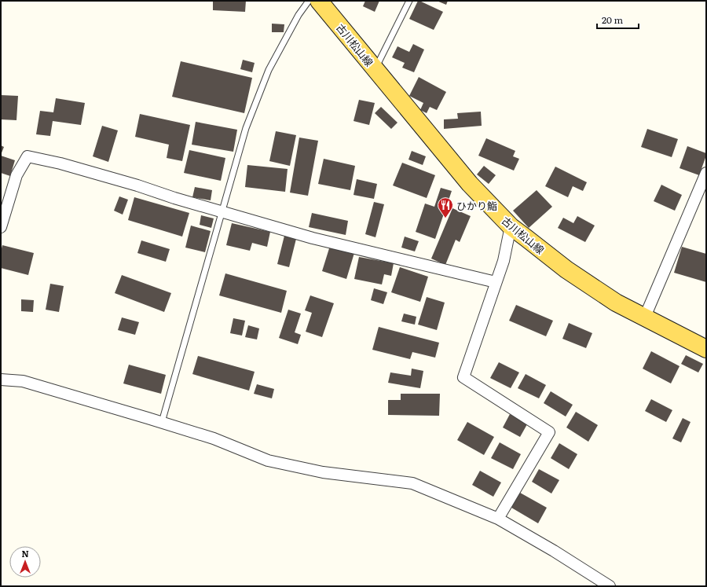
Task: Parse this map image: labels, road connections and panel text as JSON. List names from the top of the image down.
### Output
{
  "streets": {
    "main road": ["古川松山線"]
  },
  "places": {
    "restaurant": ["ひかり鮨"]
  },
  "scale_bar": "20 m",
  "north": "top"
}
